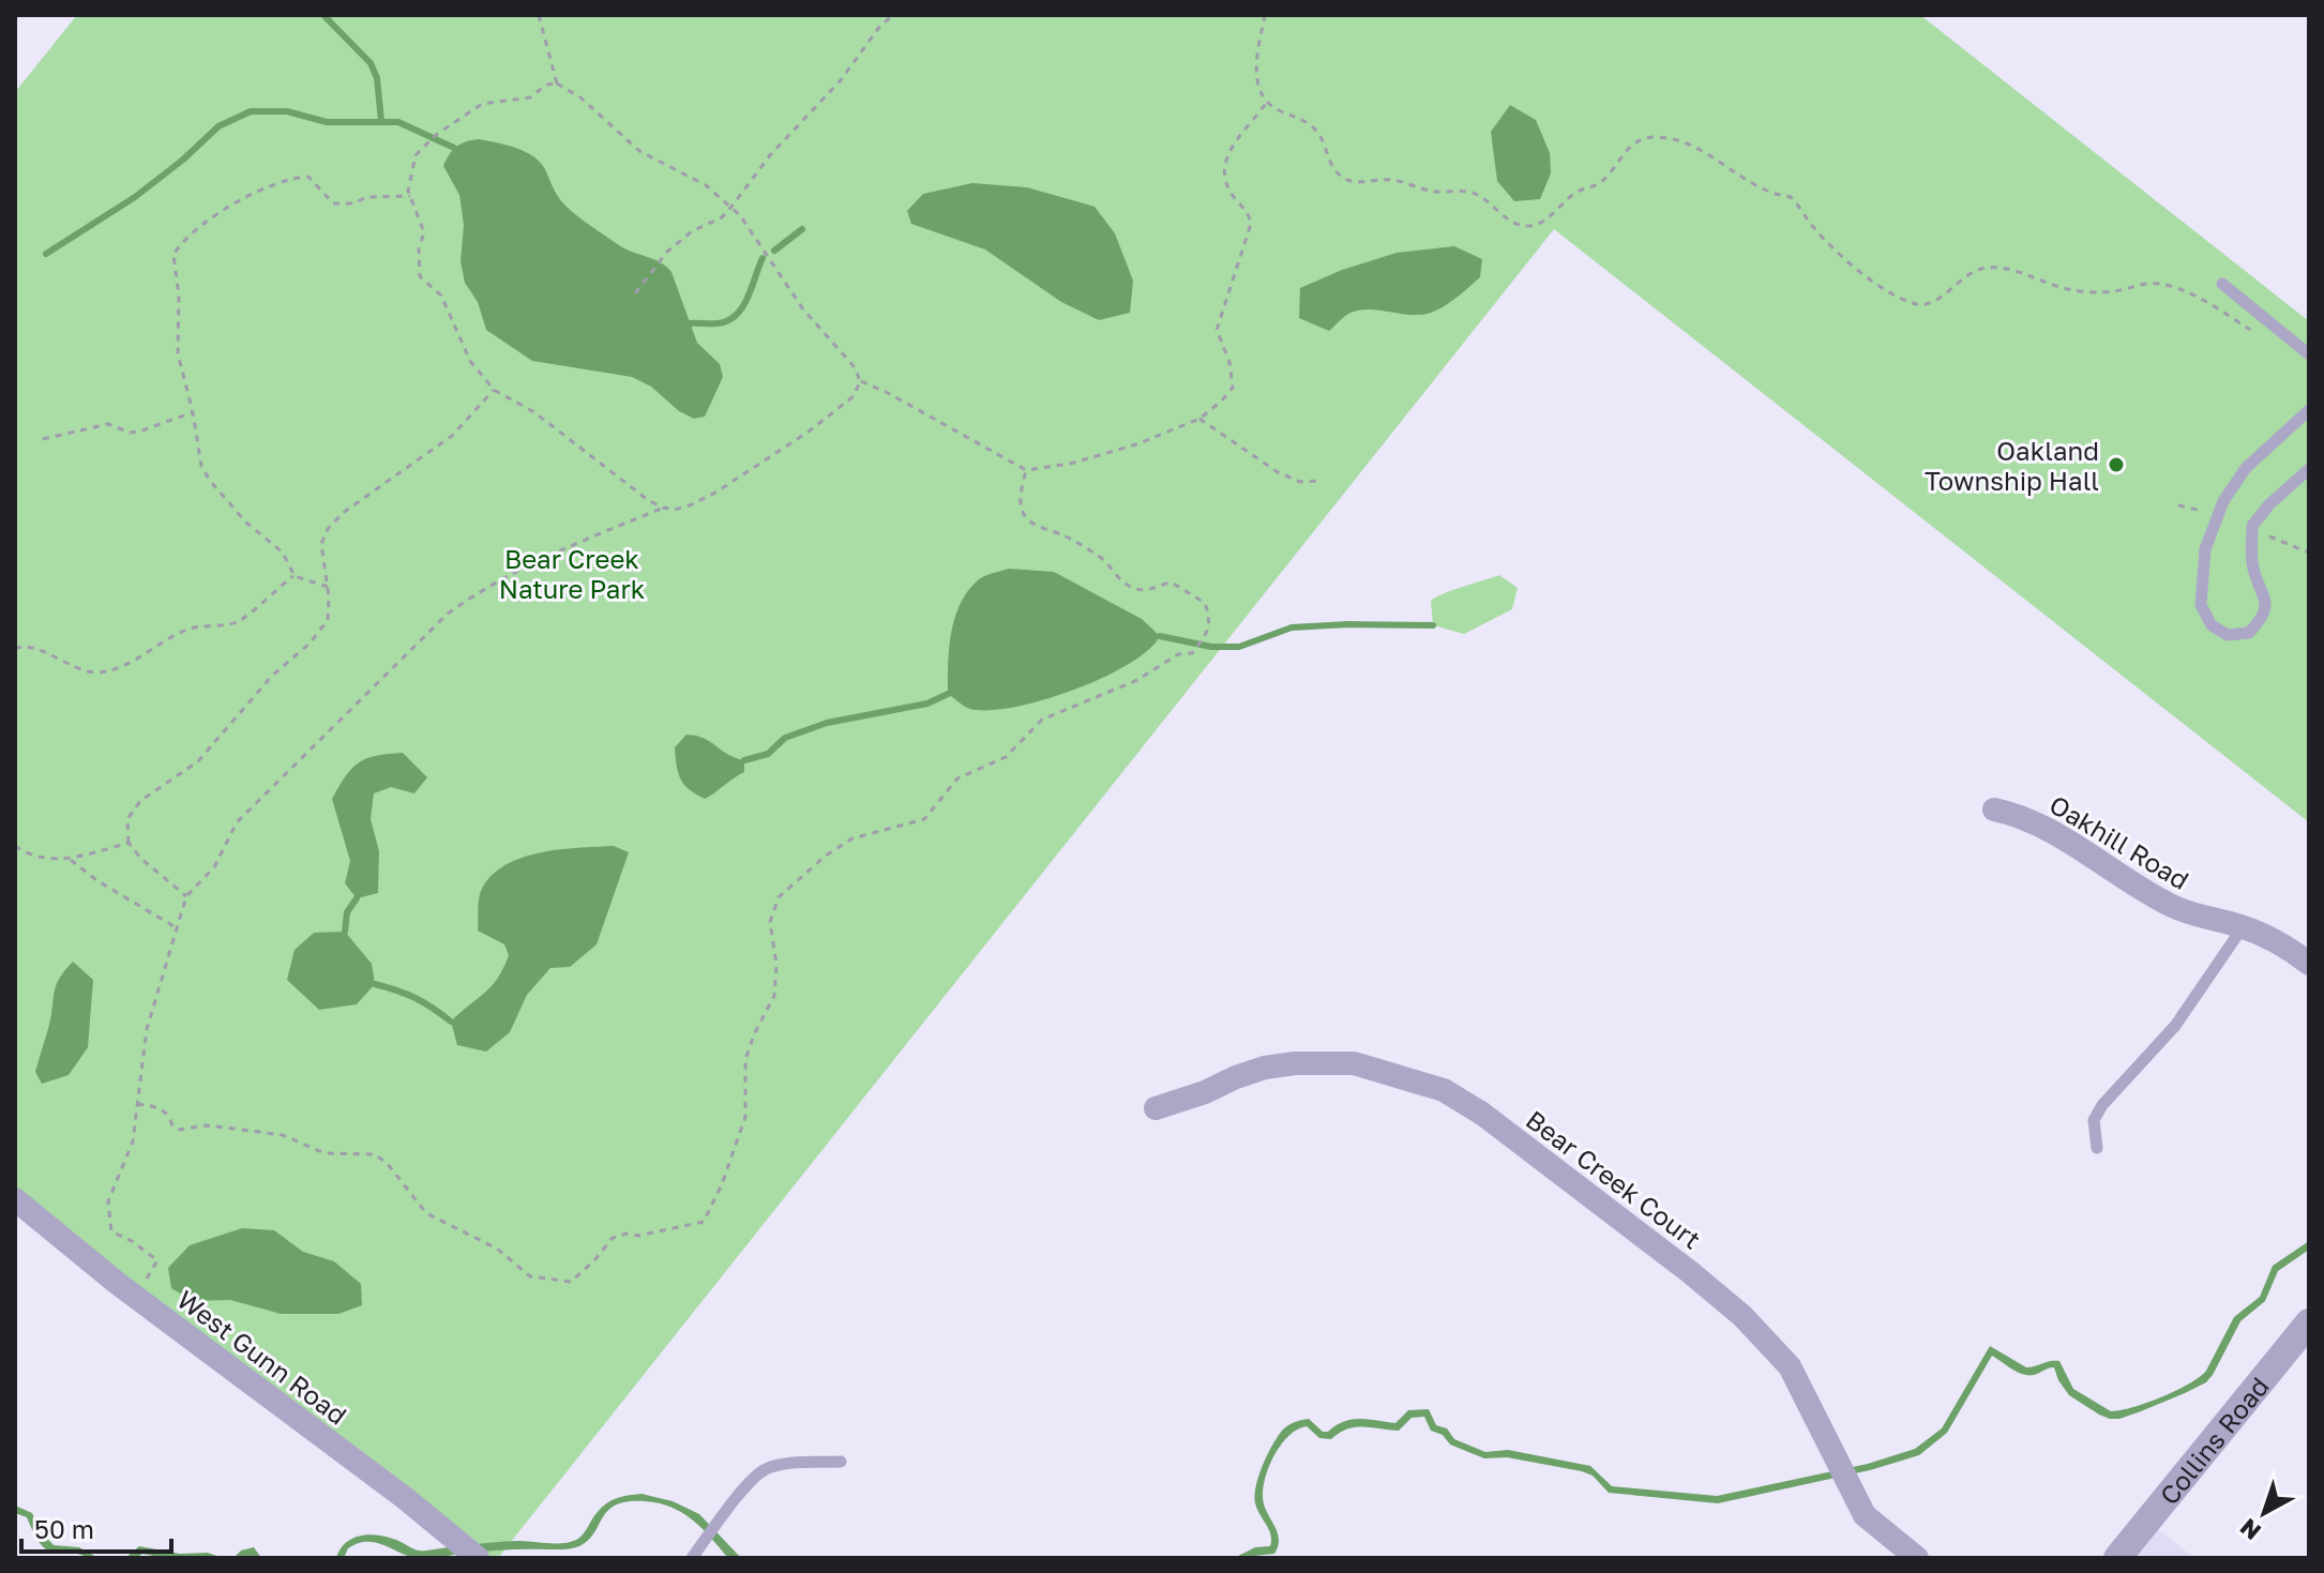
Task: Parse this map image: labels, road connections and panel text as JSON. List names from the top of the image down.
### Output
{
  "streets": {
    "street": [
      "Oakhill Road",
      "Bear Creek Court",
      "West Gunn Road",
      "Collins Road"
    ]
  },
  "parks": ["Bear Creek Nature Park"],
  "places": ["Oakland Township Hall"],
  "scale_bar": "50 m",
  "north": "bottom left"
}
